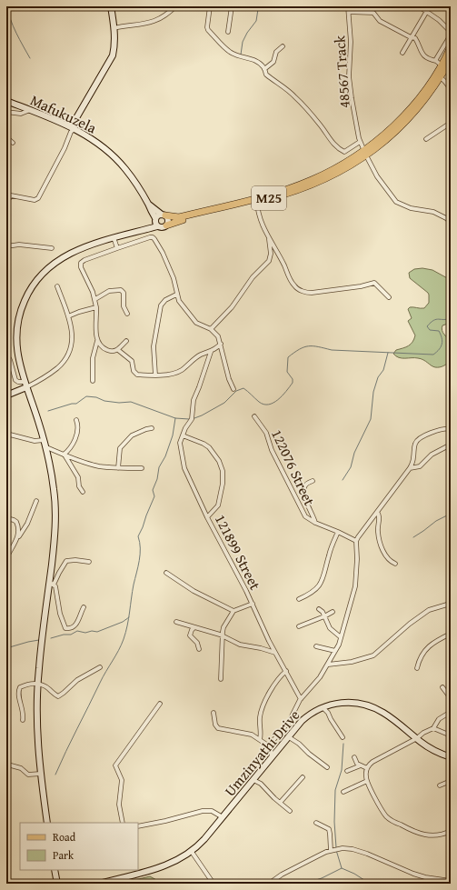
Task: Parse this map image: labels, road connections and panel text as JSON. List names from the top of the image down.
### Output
{
  "streets": {
    "main road": ["Mafukuzela", "M25", "Umzinyathi Drive"],
    "street": ["48567 Track", "122076 Street", "121899 Street"]
  },
  "crossings": [
    ["48567 Track", "M25"],
    ["Mafukuzela", "M25"]
  ],
  "legend": ["Road", "Park"]
}
